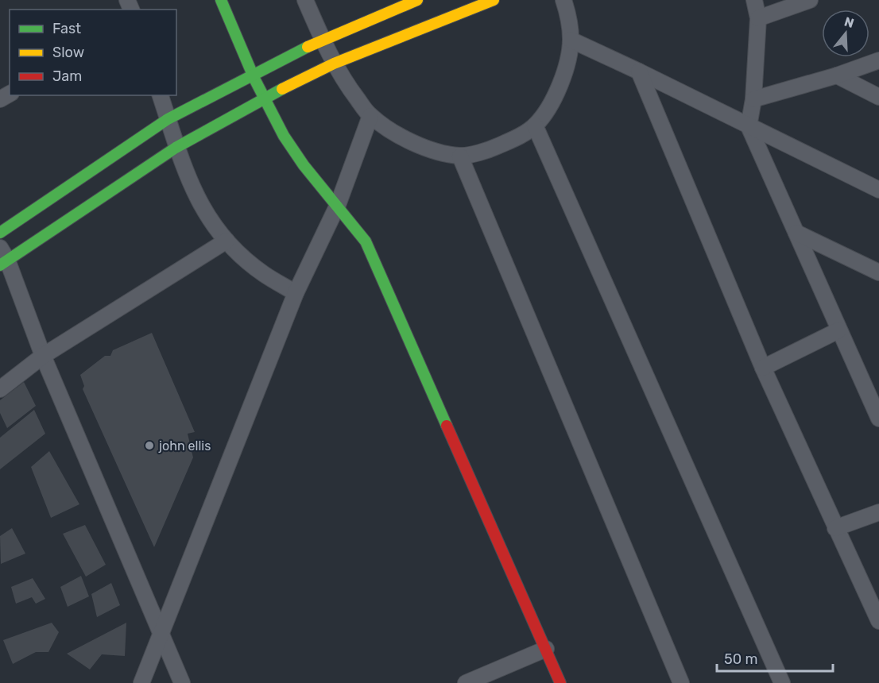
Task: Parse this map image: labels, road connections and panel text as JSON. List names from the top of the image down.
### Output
{
  "places": ["john ellis"],
  "legend": ["Fast", "Slow", "Jam"],
  "scale_bar": "50 m",
  "north": "top"
}
